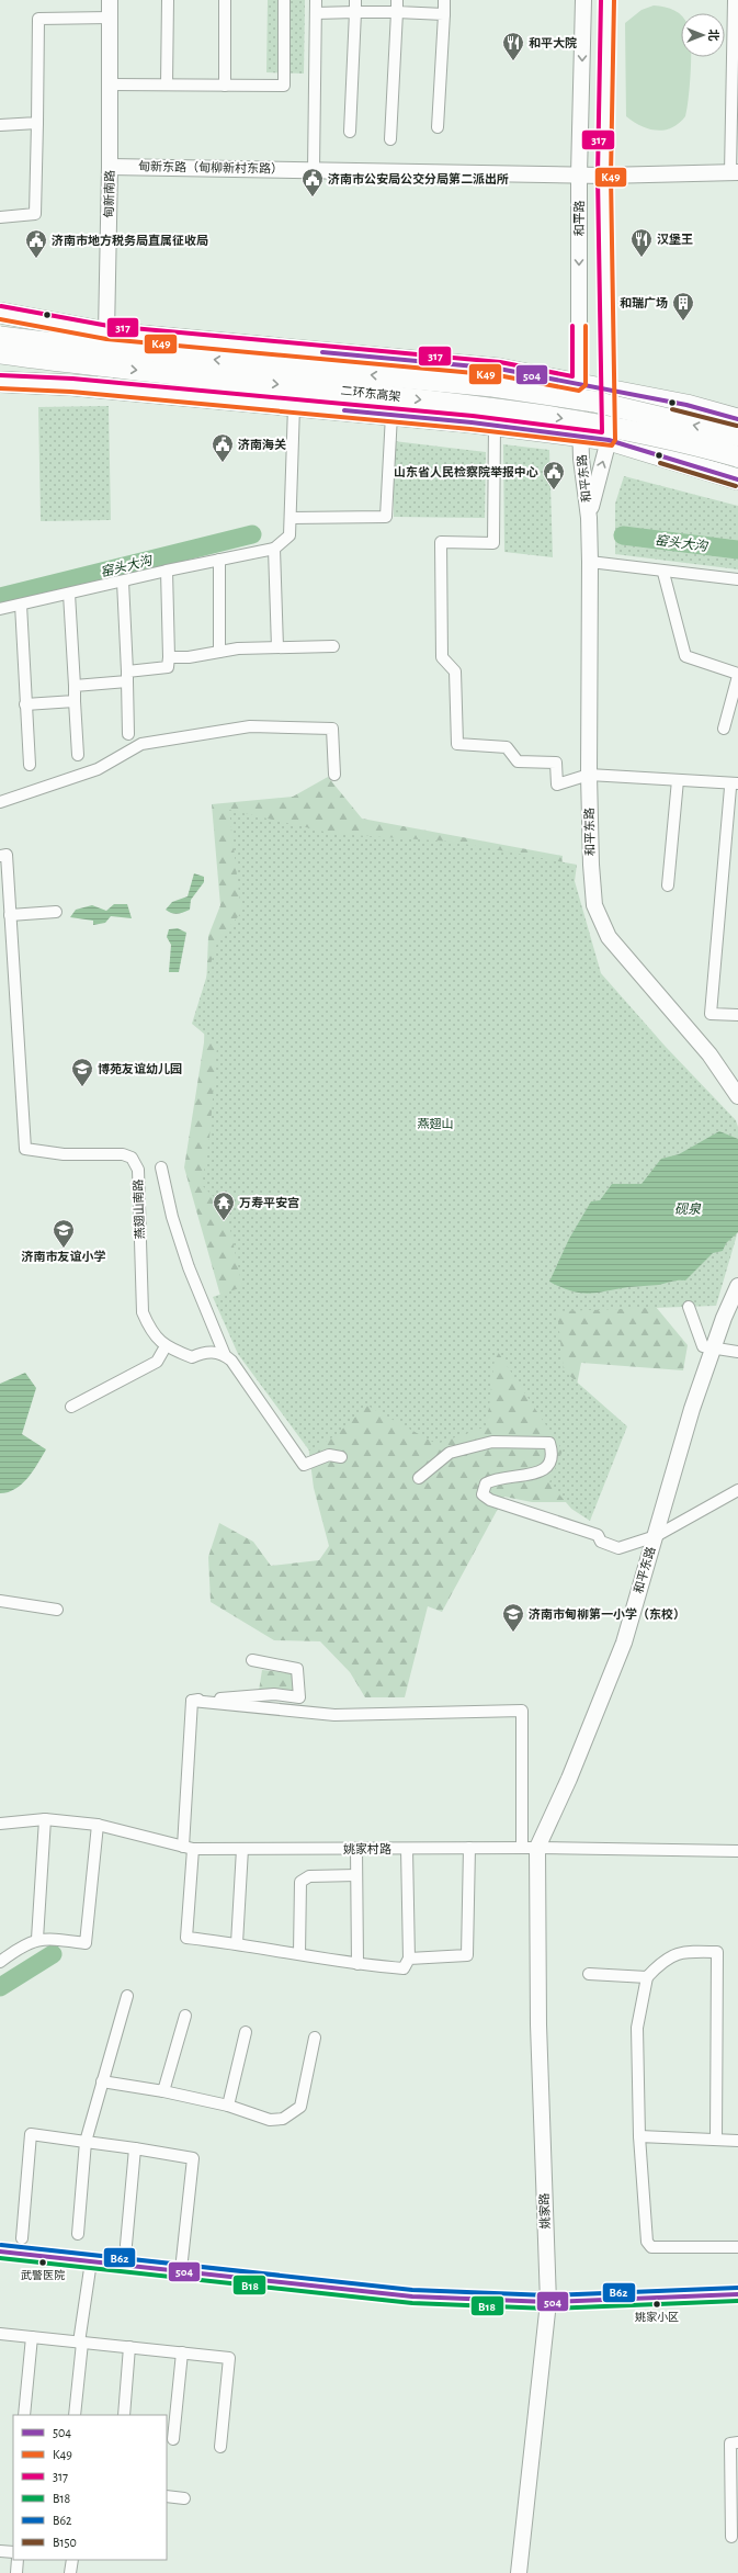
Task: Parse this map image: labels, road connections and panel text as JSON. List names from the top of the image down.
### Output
{
  "streets": {
    "highway": ["二环东高架"],
    "main road": [
      "甸新东路（甸柳新村东路）",
      "甸新南路",
      "和平路",
      "和平东路",
      "姚家路"
    ],
    "street": ["燕翅山南路", "姚家村路"]
  },
  "crossings": [
    ["甸新东路（甸柳新村东路）", "甸新南路"],
    ["甸新东路（甸柳新村东路）", "和平路"],
    ["和平路", "和平东路"],
    ["和平东路", "姚家村路"],
    ["和平东路", "姚家路"],
    ["姚家村路", "姚家路"]
  ],
  "water": ["窑头大沟", "砚泉"],
  "parks": ["燕翅山"],
  "places": {
    "restaurant": ["和平大院", "汉堡王"],
    "public building": [
      "济南市公安局公交分局第二派出所",
      "济南市地方税务局直属征收局",
      "济南海关",
      "山东省人民检察院举报中心"
    ],
    "building": ["和瑞广场"],
    "school or university": ["博苑友谊幼儿园", "济南市友谊小学", "济南市甸柳第一小学（东校）"],
    "temple": ["万寿平安宫"],
    "other": ["武警医院", "姚家小区"]
  },
  "lines": [
    "transit line K49",
    "transit line 317",
    "transit line 504",
    "transit line B150",
    "transit line B62",
    "transit line B18"
  ],
  "legend": [
    "504",
    "K49",
    "317",
    "B18",
    "B62",
    "B150"
  ],
  "north": "right"
}
